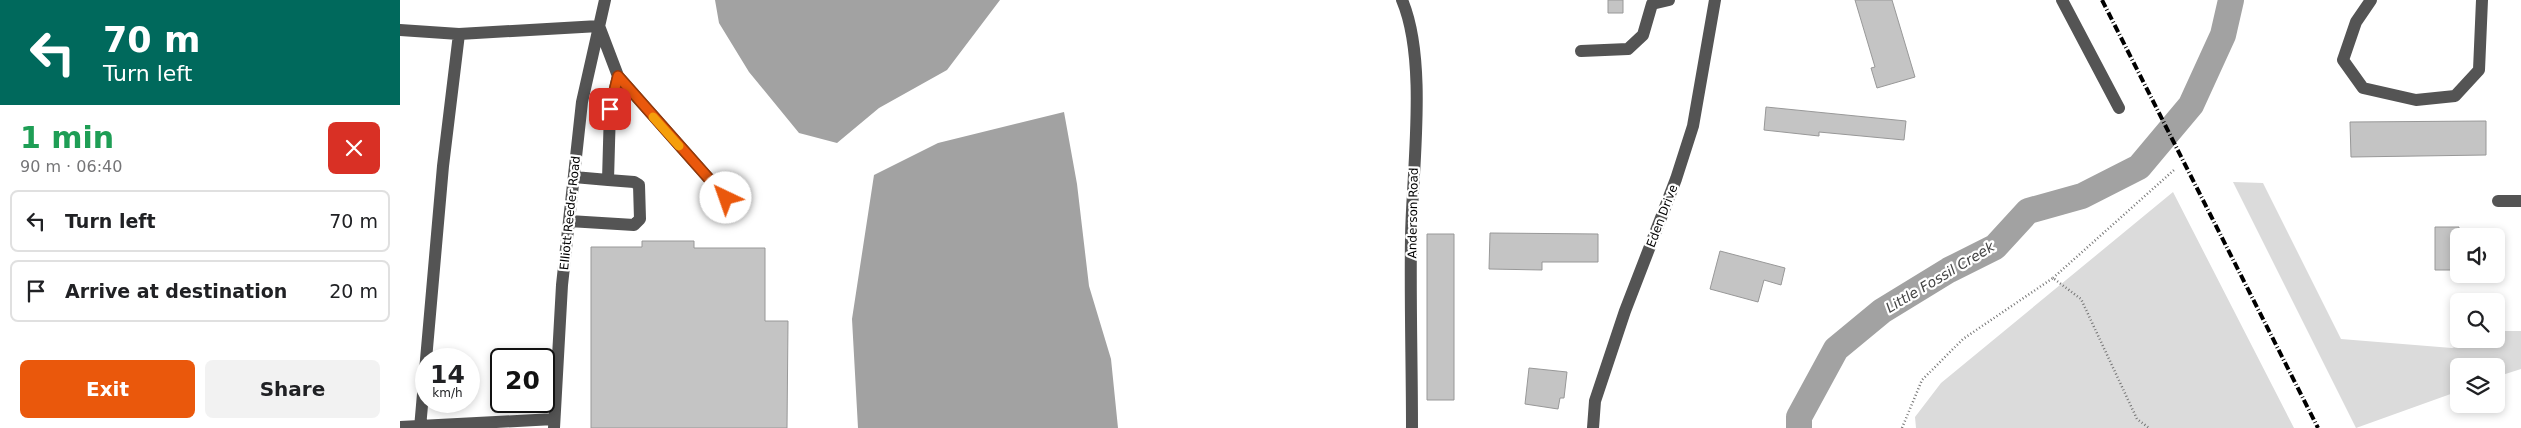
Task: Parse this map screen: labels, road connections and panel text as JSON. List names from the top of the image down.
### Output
{
  "streets": {
    "street": ["Elliott Reeder Road", "Anderson Road", "Eden Drive"]
  },
  "water": ["Little Fossil Creek"],
  "page": {
    "turn": ["70 m", "Turn left"],
    "heading": ["1 min", "90 m · 06:40"],
    "list": [
      {
        "name": "Turn left",
        "value": "70 m"
      },
      {
        "name": "Arrive at destination",
        "value": "20 m"
      }
    ],
    "speed": "14 km/h",
    "limit": "20",
    "buttons": ["Exit", "Share"]
  }
}
